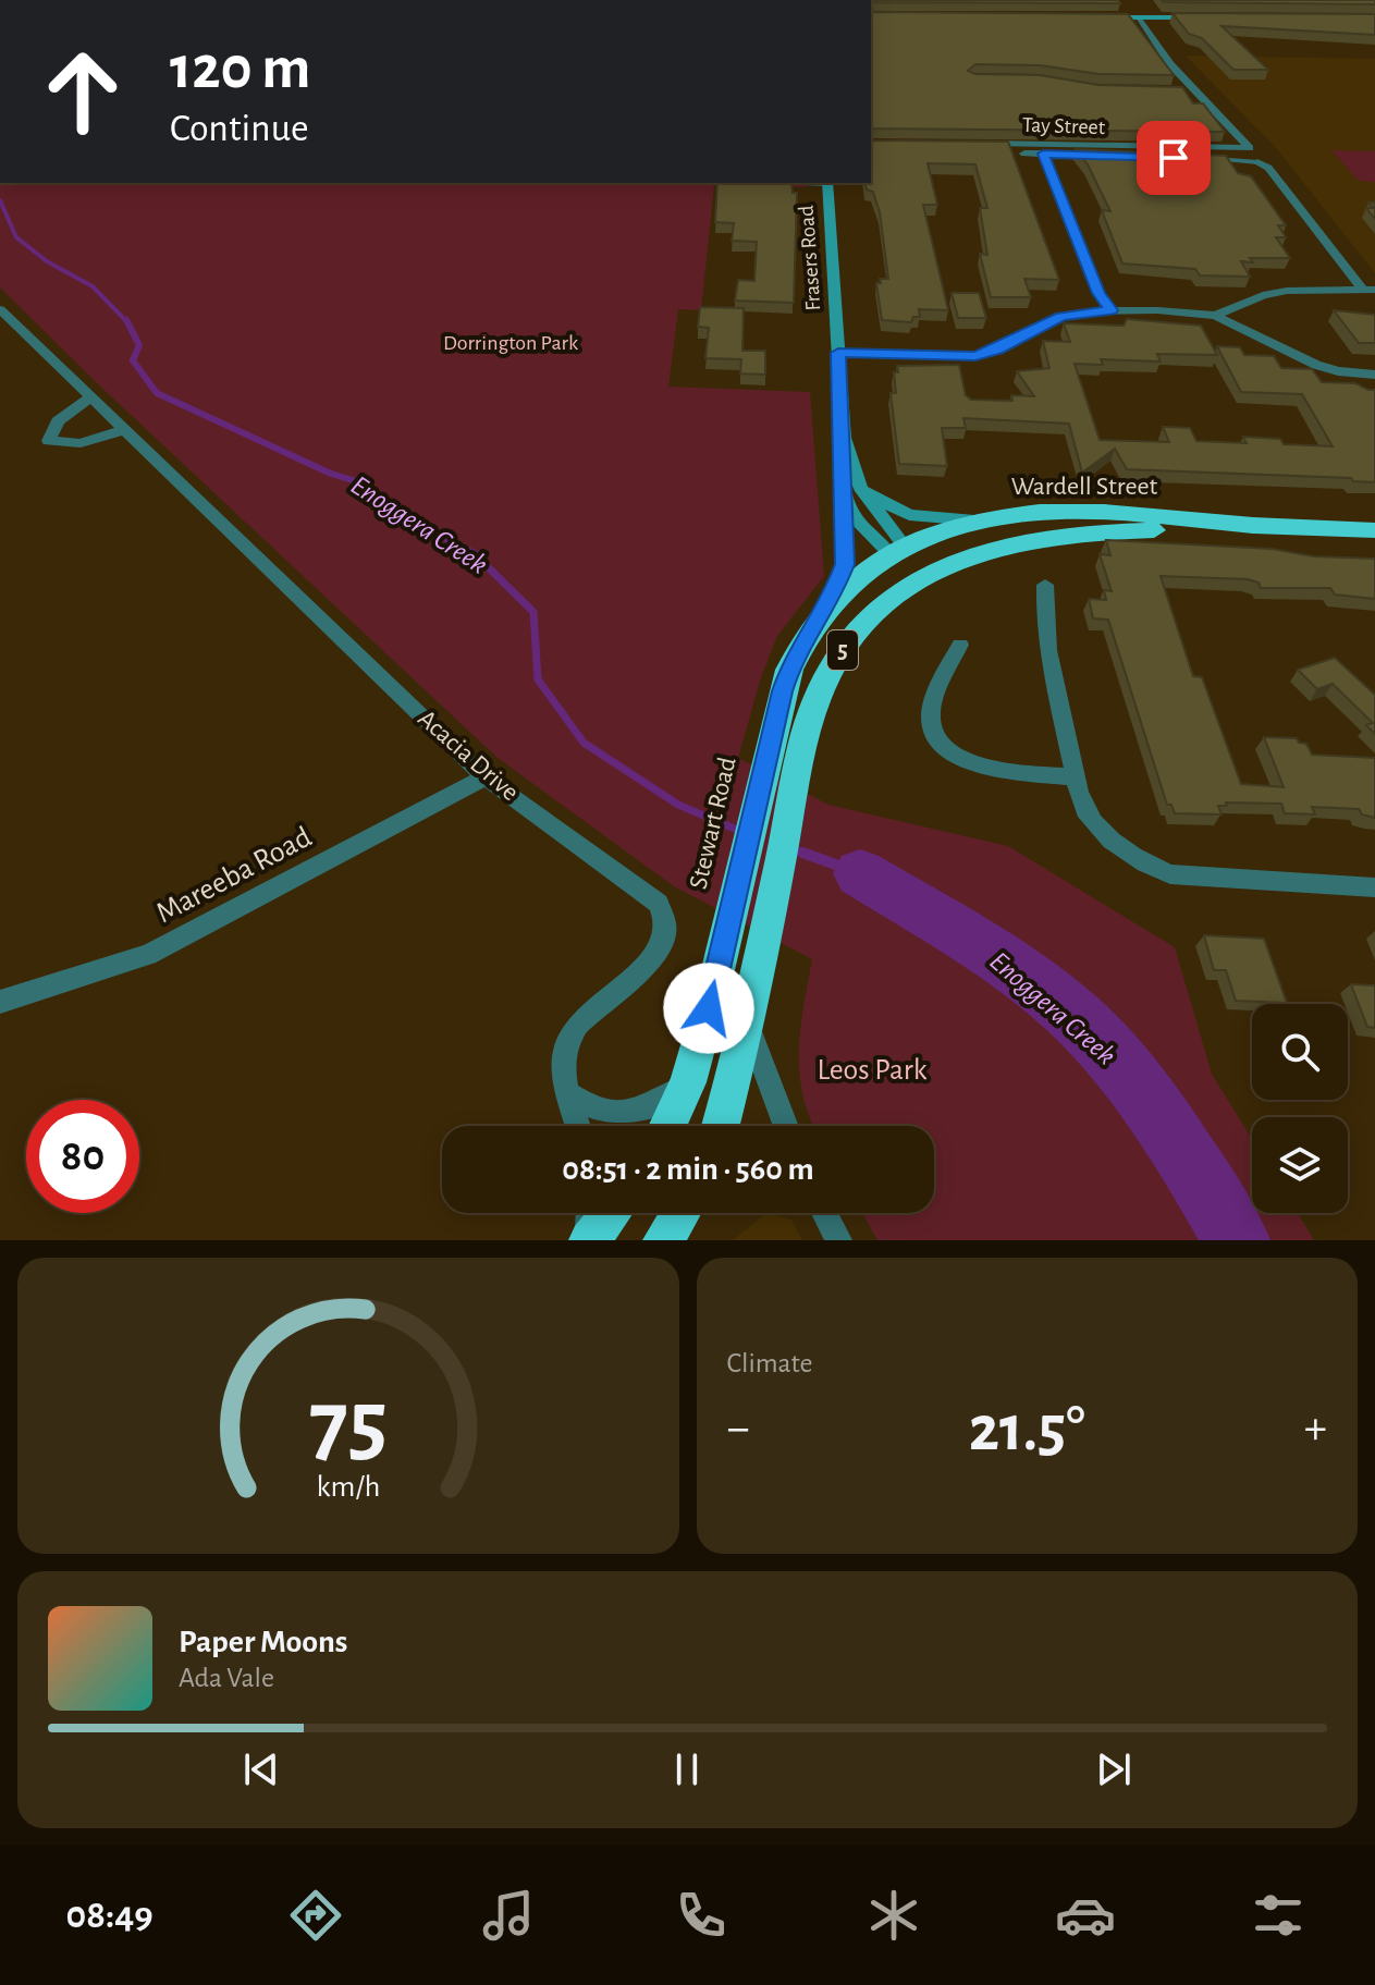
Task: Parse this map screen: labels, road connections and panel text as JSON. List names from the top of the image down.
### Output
{
  "streets": {
    "highway": ["Wardell Street", "5", "Stewart Road"],
    "street": [
      "Tay Street",
      "Frasers Road",
      "Acacia Drive",
      "Mareeba Road"
    ]
  },
  "crossings": [
    ["Frasers Road", "Wardell Street"],
    ["Frasers Road", "Stewart Road"],
    ["Wardell Street", "5"],
    ["Wardell Street", "Stewart Road"],
    ["Acacia Drive", "Mareeba Road"]
  ],
  "water": ["Enoggera Creek"],
  "parks": ["Dorrington Park", "Leos Park"],
  "page": {
    "turn": ["120 m", "Continue"],
    "limit": "80",
    "trip": "08:51 · 2 min · 560 m",
    "tile": "Climate",
    "heat": ["−", "21.5°", "+"],
    "song": ["Paper Moons", "Ada Vale"],
    "tabs": "08:49",
    "gauge": ["75", "km/h"]
  }
}
